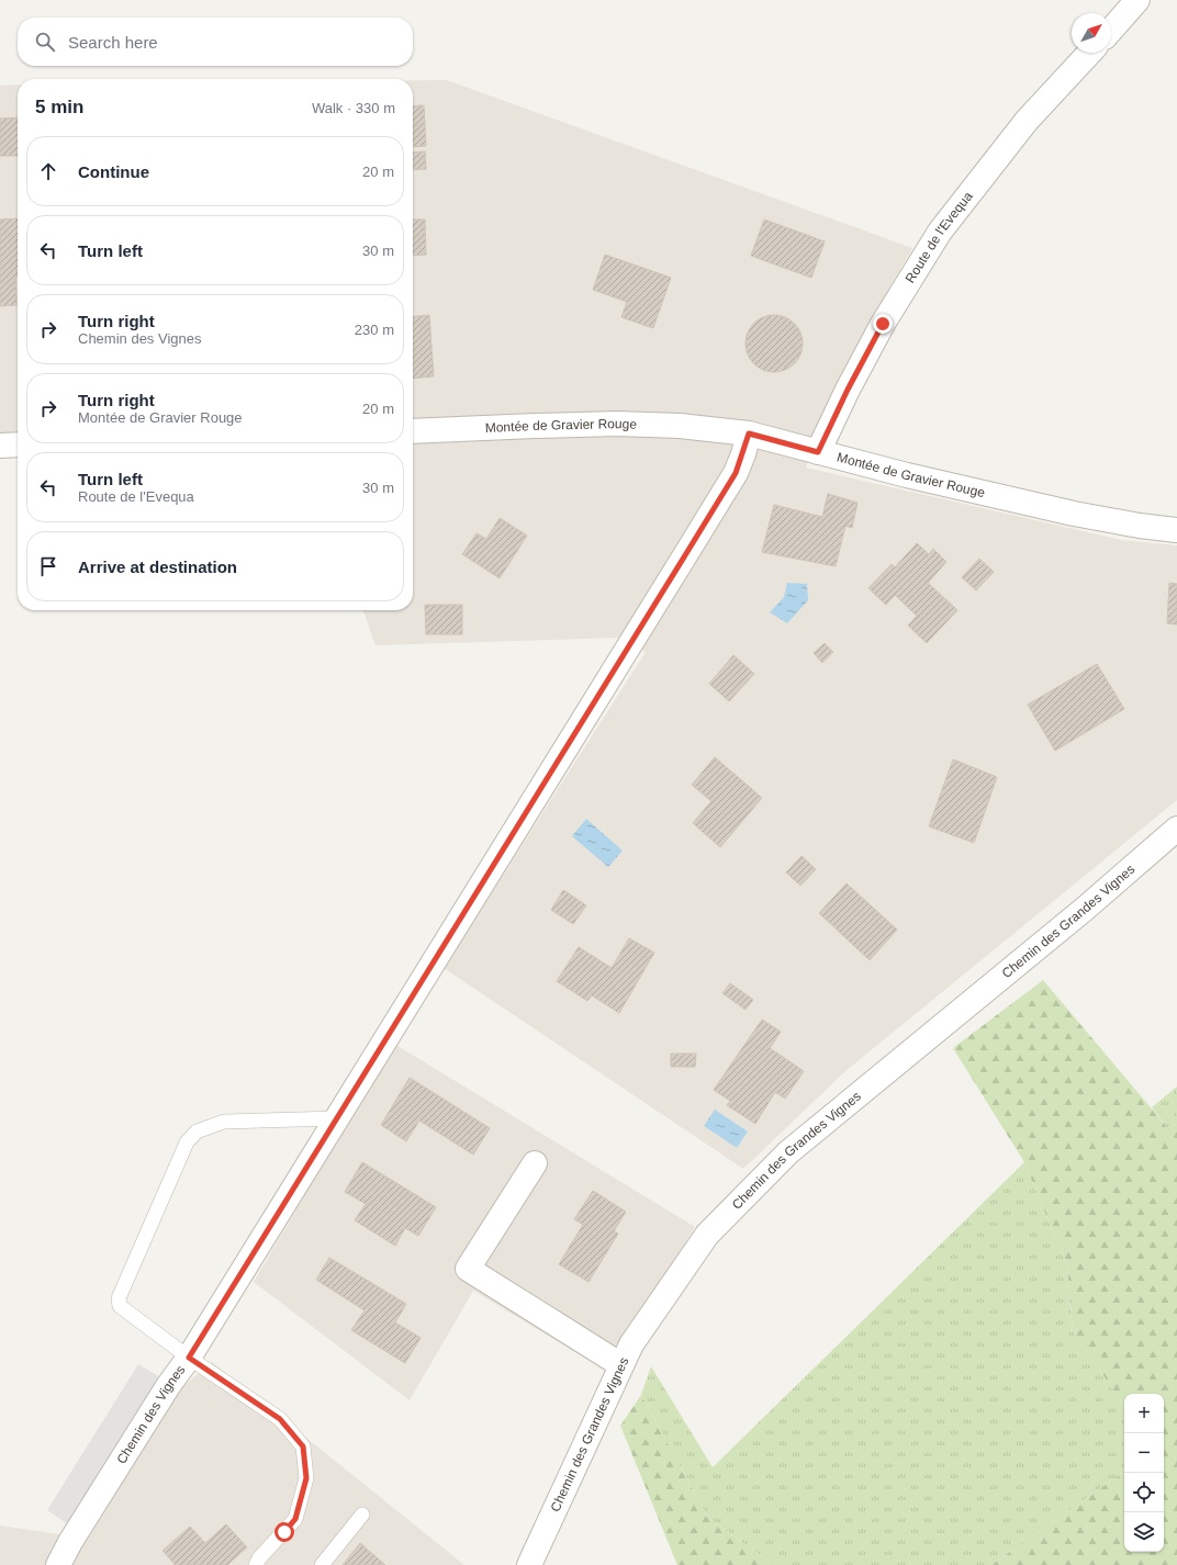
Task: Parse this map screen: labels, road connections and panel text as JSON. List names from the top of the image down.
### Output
{
  "streets": {
    "street": [
      "Route de l'Evequa",
      "Montée de Gravier Rouge",
      "Chemin des Grandes Vignes",
      "Chemin des Vignes"
    ]
  },
  "crossings": [
    ["Route de l'Evequa", "Montée de Gravier Rouge"],
    ["Montée de Gravier Rouge", "Chemin des Vignes"]
  ],
  "north": "top right",
  "page": {
    "search": "Search here",
    "heading": ["5 min", "Walk · 330 m"],
    "list": [
      ["Continue", "20 m"],
      ["Turn left", "30 m"],
      ["Turn right", "Chemin des Vignes", "230 m"],
      ["Turn right", "Montée de Gravier Rouge", "20 m"],
      ["Turn left", "Route de l'Evequa", "30 m"],
      "Arrive at destination"
    ],
    "map_buttons": ["+", "−"]
  }
}
